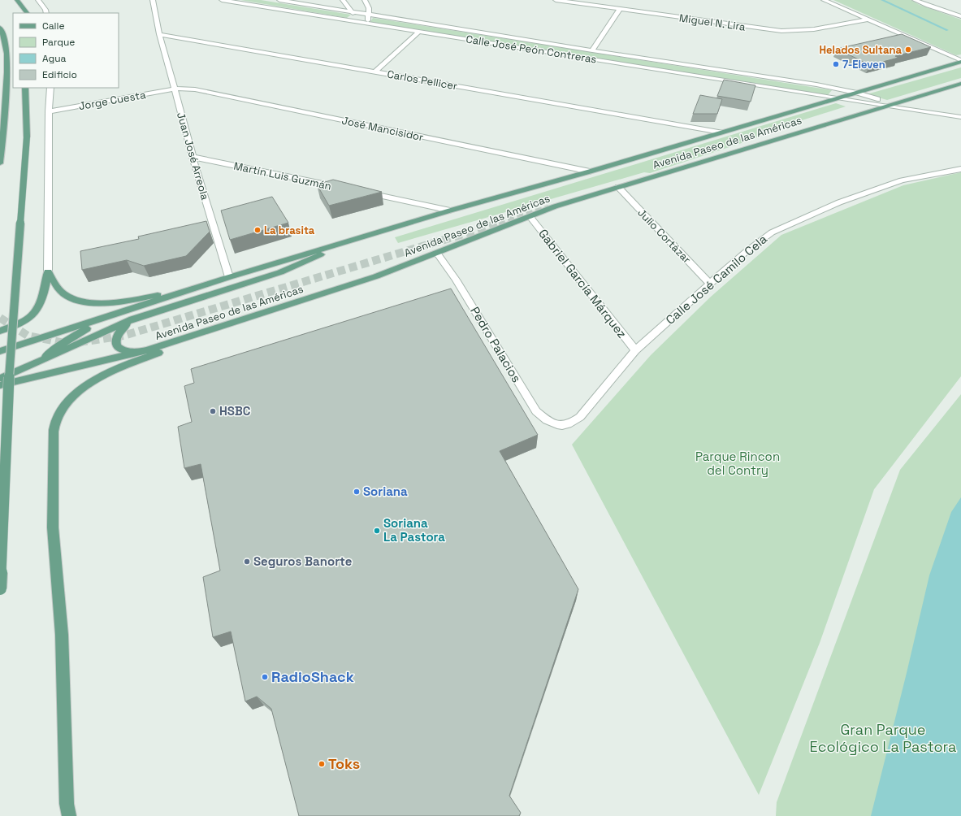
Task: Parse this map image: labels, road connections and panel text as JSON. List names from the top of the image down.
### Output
{
  "streets": {
    "main road": ["Avenida Paseo de las Américas"],
    "street": [
      "Miguel N. Lira",
      "Calle José Peón Contreras",
      "Carlos Pellicer",
      "Jorge Cuesta",
      "José Mancisidor",
      "Juan José Arreola",
      "Martín Luis Guzmán",
      "Julio Cortázar",
      "Calle José Camilo Cela",
      "Gabriel García Márquez",
      "Pedro Palacios"
    ]
  },
  "crossings": [
    ["Calle José Peón Contreras", "Avenida Paseo de las Américas"],
    ["Carlos Pellicer", "Avenida Paseo de las Américas"],
    ["Carlos Pellicer", "Juan José Arreola"],
    ["Jorge Cuesta", "José Mancisidor"],
    ["Jorge Cuesta", "Juan José Arreola"],
    ["José Mancisidor", "Avenida Paseo de las Américas"],
    ["José Mancisidor", "Juan José Arreola"],
    ["Avenida Paseo de las Américas", "Juan José Arreola"],
    ["Avenida Paseo de las Américas", "Julio Cortázar"],
    ["Avenida Paseo de las Américas", "Gabriel García Márquez"],
    ["Avenida Paseo de las Américas", "Pedro Palacios"],
    ["Juan José Arreola", "Martín Luis Guzmán"],
    ["Julio Cortázar", "Calle José Camilo Cela"],
    ["Calle José Camilo Cela", "Gabriel García Márquez"],
    ["Calle José Camilo Cela", "Pedro Palacios"]
  ],
  "parks": ["Parque Rincon del Contry", "Gran Parque Ecológico La Pastora"],
  "places": [
    "Helados Sultana",
    "7-Eleven",
    "La brasita",
    "HSBC",
    "Soriana",
    "Soriana La Pastora",
    "Seguros Banorte",
    "RadioShack",
    "Toks"
  ],
  "legend": [
    "Calle",
    "Parque",
    "Agua",
    "Edificio"
  ]
}
